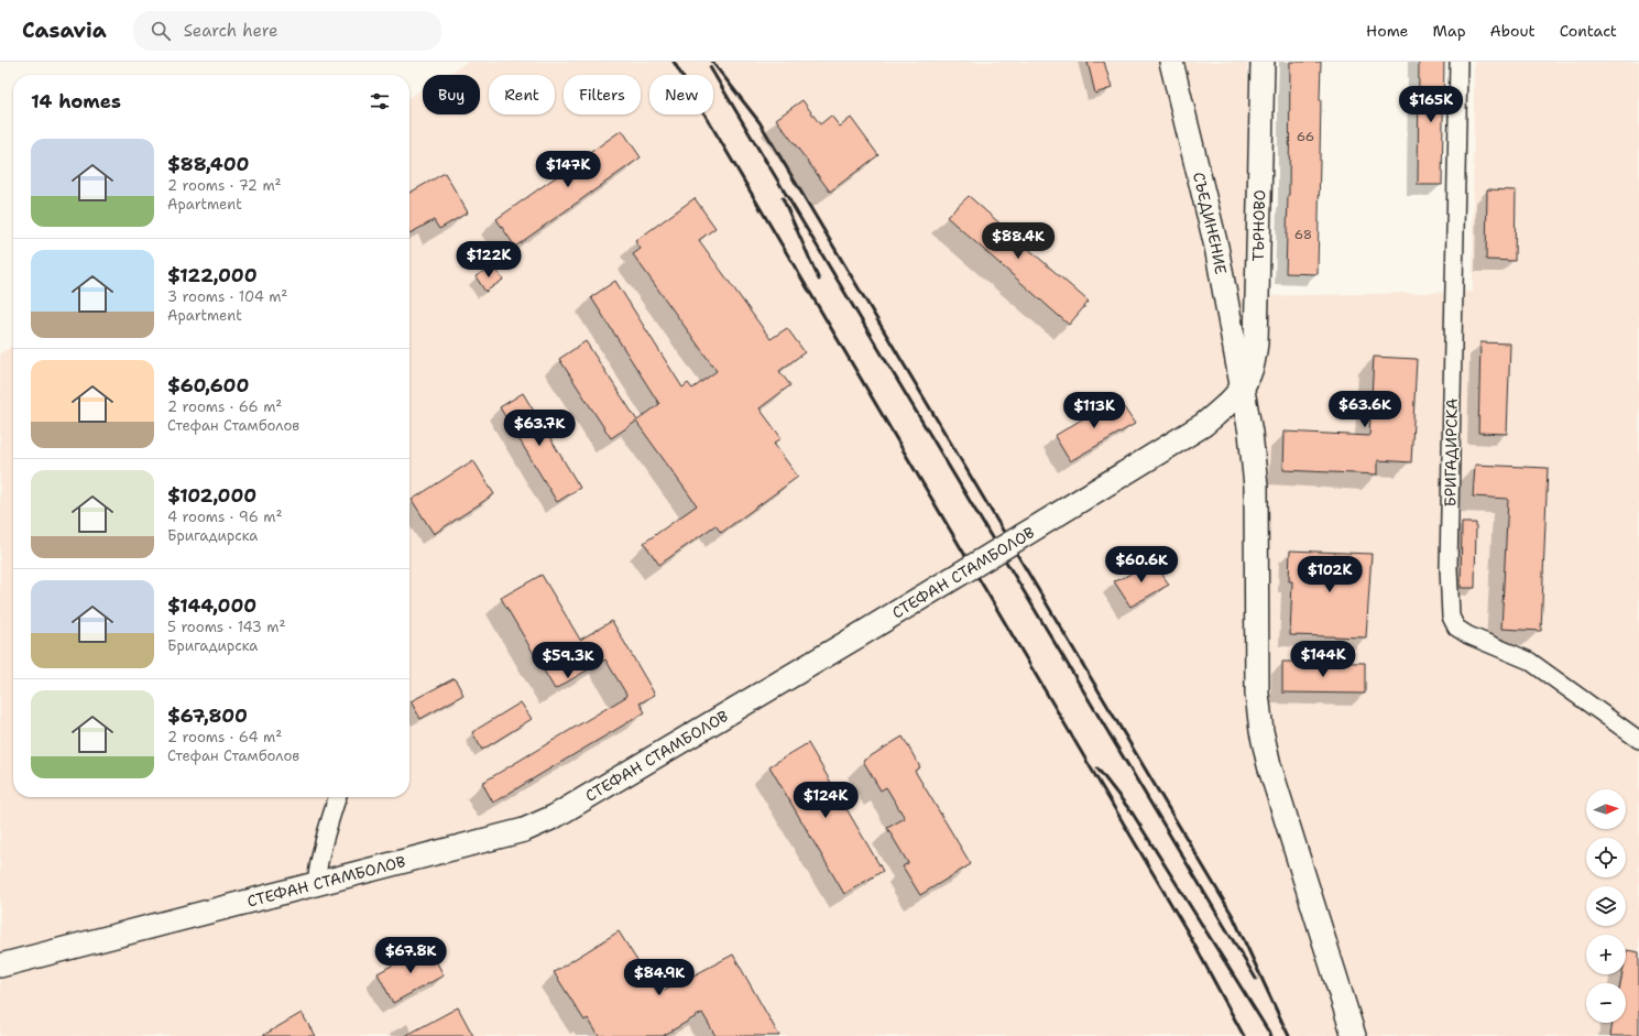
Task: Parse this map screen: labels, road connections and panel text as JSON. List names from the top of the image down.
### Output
{
  "streets": {
    "street": [
      "СЪЕДИНЕНИЕ",
      "ТЪРНОВО",
      "БРИГАДИРСКА",
      "СТЕФАН СТАМБОЛОВ"
    ]
  },
  "crossings": [
    ["СЪЕДИНЕНИЕ", "ТЪРНОВО"],
    ["СЪЕДИНЕНИЕ", "СТЕФАН СТАМБОЛОВ"],
    ["ТЪРНОВО", "СТЕФАН СТАМБОЛОВ"]
  ],
  "house_numbers": ["66", "68"],
  "north": "right",
  "page": {
    "header": "Casavia",
    "search": "Search here",
    "nav": [
      "Home",
      "Map",
      "About",
      "Contact"
    ],
    "chip": [
      "Buy",
      "Rent",
      "Filters",
      "New"
    ],
    "heading": "14 homes",
    "price": [
      "$165K",
      "$147K",
      "$88.4K",
      "$122K",
      "$63.6K",
      "$113K",
      "$63.7K",
      "$60.6K",
      "$102K",
      "$144K",
      "$59.3K",
      "$124K",
      "$67.8K",
      "$84.9K"
    ],
    "list": [
      {
        "name": "$88,400",
        "note": "2 rooms · 72 m² · Apartment"
      },
      {
        "name": "$122,000",
        "note": "3 rooms · 104 m² · Apartment"
      },
      {
        "name": "$60,600",
        "note": "2 rooms · 66 m² · Стефан Стамболов"
      },
      {
        "name": "$102,000",
        "note": "4 rooms · 96 m² · Бригадирска"
      },
      {
        "name": "$144,000",
        "note": "5 rooms · 143 m² · Бригадирска"
      },
      {
        "name": "$67,800",
        "note": "2 rooms · 64 m² · Стефан Стамболов"
      }
    ],
    "map_buttons": ["+", "−"]
  }
}
